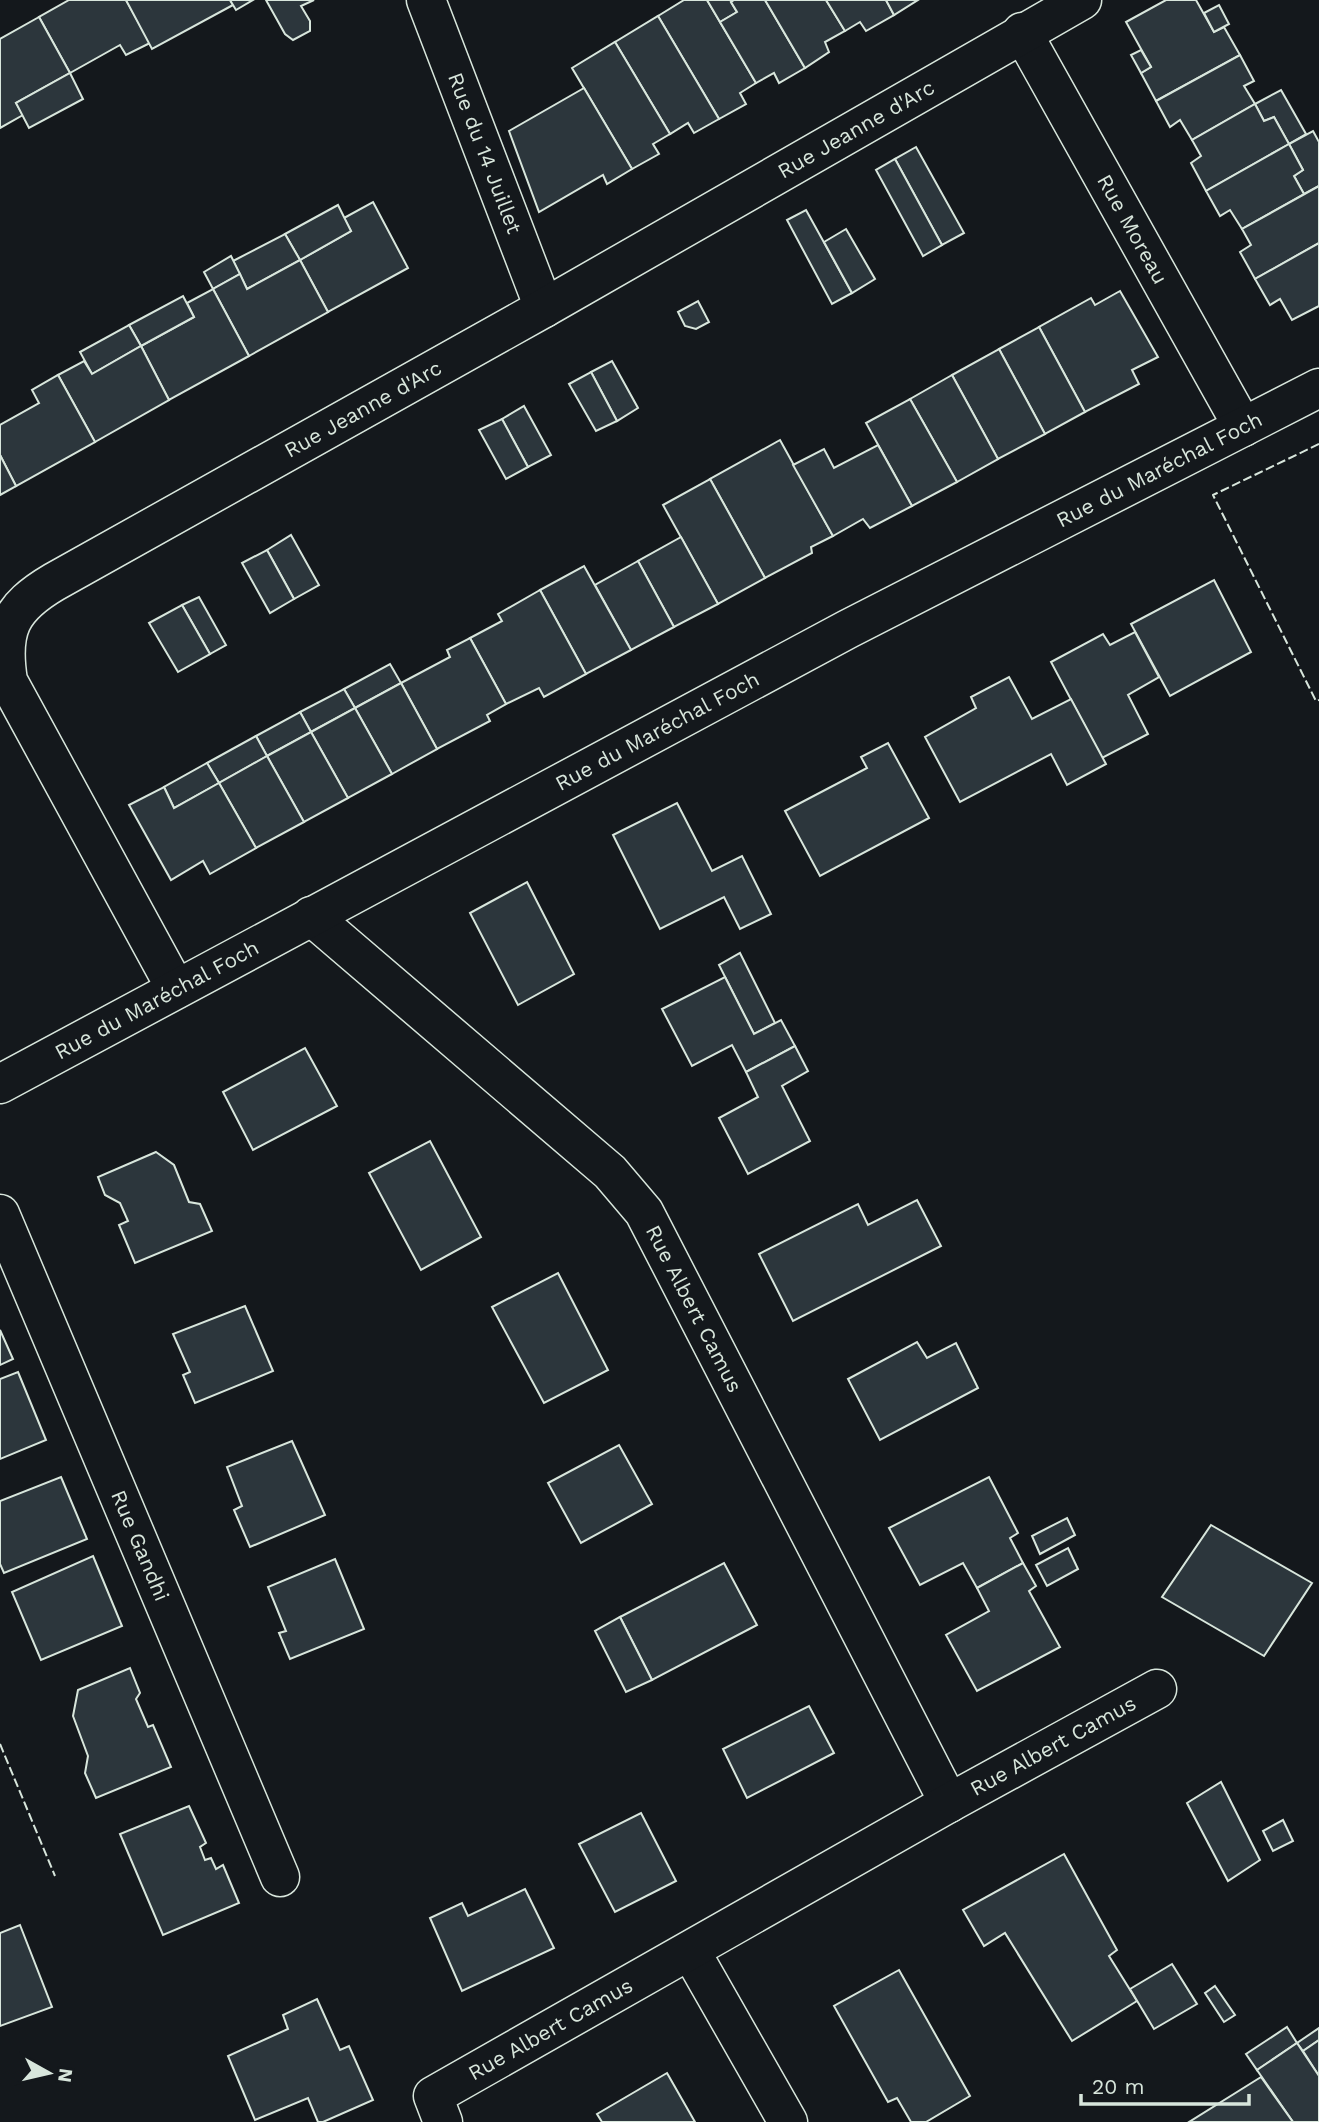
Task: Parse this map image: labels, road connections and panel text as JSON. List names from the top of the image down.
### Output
{
  "streets": {
    "street": [
      "Rue Jeanne d'Arc",
      "Rue du 14 Juillet",
      "Rue Moreau",
      "Rue du Maréchal Foch",
      "Rue Albert Camus",
      "Rue Gandhi"
    ]
  },
  "crossings": [
    ["Rue Jeanne d'Arc", "Rue du 14 Juillet"],
    ["Rue Jeanne d'Arc", "Rue Moreau"],
    ["Rue Jeanne d'Arc", "Rue du Maréchal Foch"],
    ["Rue Moreau", "Rue du Maréchal Foch"],
    ["Rue du Maréchal Foch", "Rue Albert Camus"]
  ],
  "scale_bar": "20 m",
  "north": "right"
}
